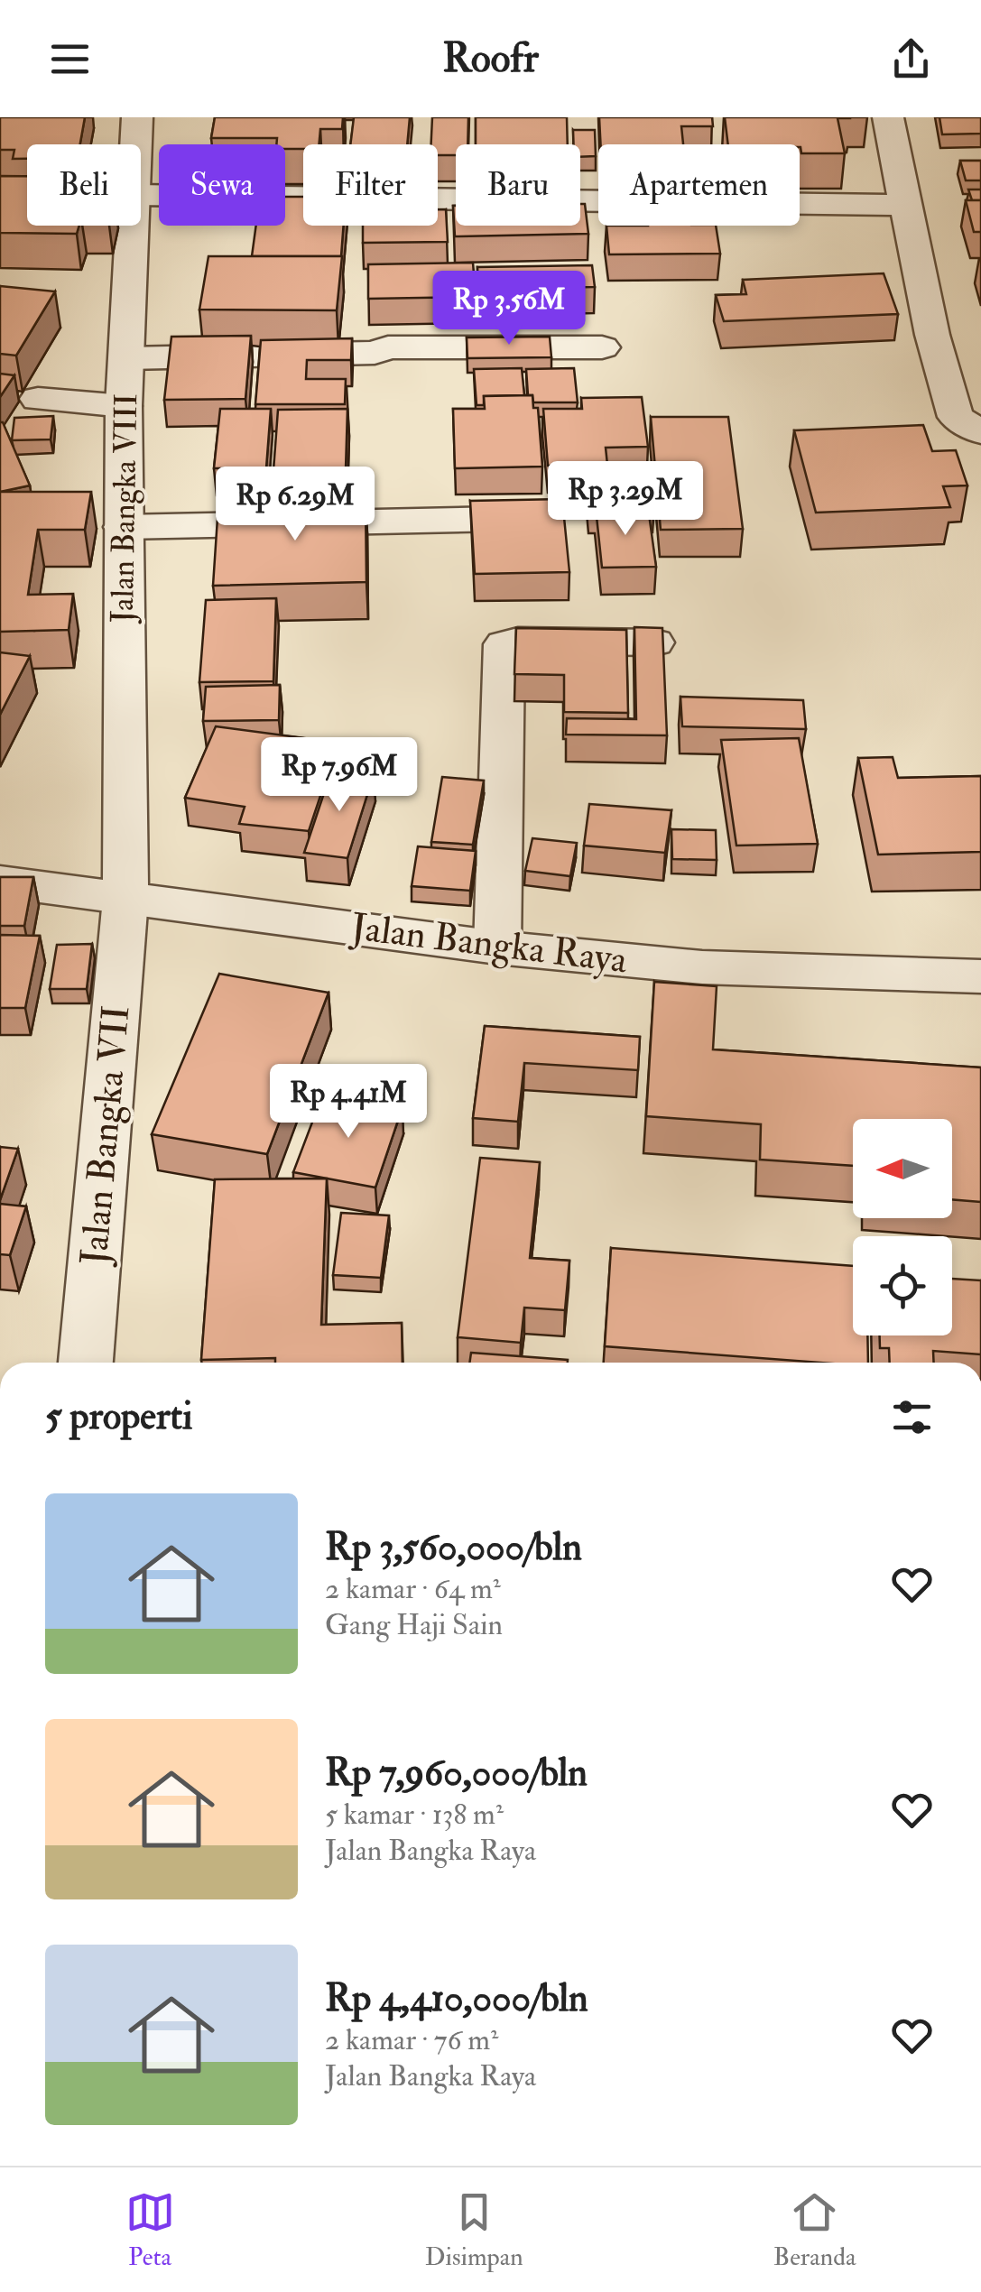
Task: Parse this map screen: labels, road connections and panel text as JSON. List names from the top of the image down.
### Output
{
  "streets": {
    "street": ["Jalan Bangka VIII", "Jalan Bangka Raya", "Jalan Bangka VII"]
  },
  "crossings": [
    ["Jalan Bangka VIII", "Jalan Bangka Raya"],
    ["Jalan Bangka VIII", "Jalan Bangka VII"],
    ["Jalan Bangka Raya", "Jalan Bangka VII"]
  ],
  "north": "left",
  "page": {
    "header": "Roofr",
    "chip": [
      "Beli",
      "Sewa",
      "Filter",
      "Baru",
      "Apartemen"
    ],
    "price": [
      "Rp 3.56M",
      "Rp 3.29M",
      "Rp 6.29M",
      "Rp 7.96M",
      "Rp 4.41M"
    ],
    "heading": "5 properti",
    "list": [
      {
        "name": "Rp 3,560,000/bln",
        "note": "2 kamar · 64 m² · Gang Haji Sain"
      },
      {
        "name": "Rp 7,960,000/bln",
        "note": "5 kamar · 138 m² · Jalan Bangka Raya"
      },
      {
        "name": "Rp 4,410,000/bln",
        "note": "2 kamar · 76 m² · Jalan Bangka Raya"
      }
    ],
    "tabs": ["Peta", "Disimpan", "Beranda"]
  }
}
